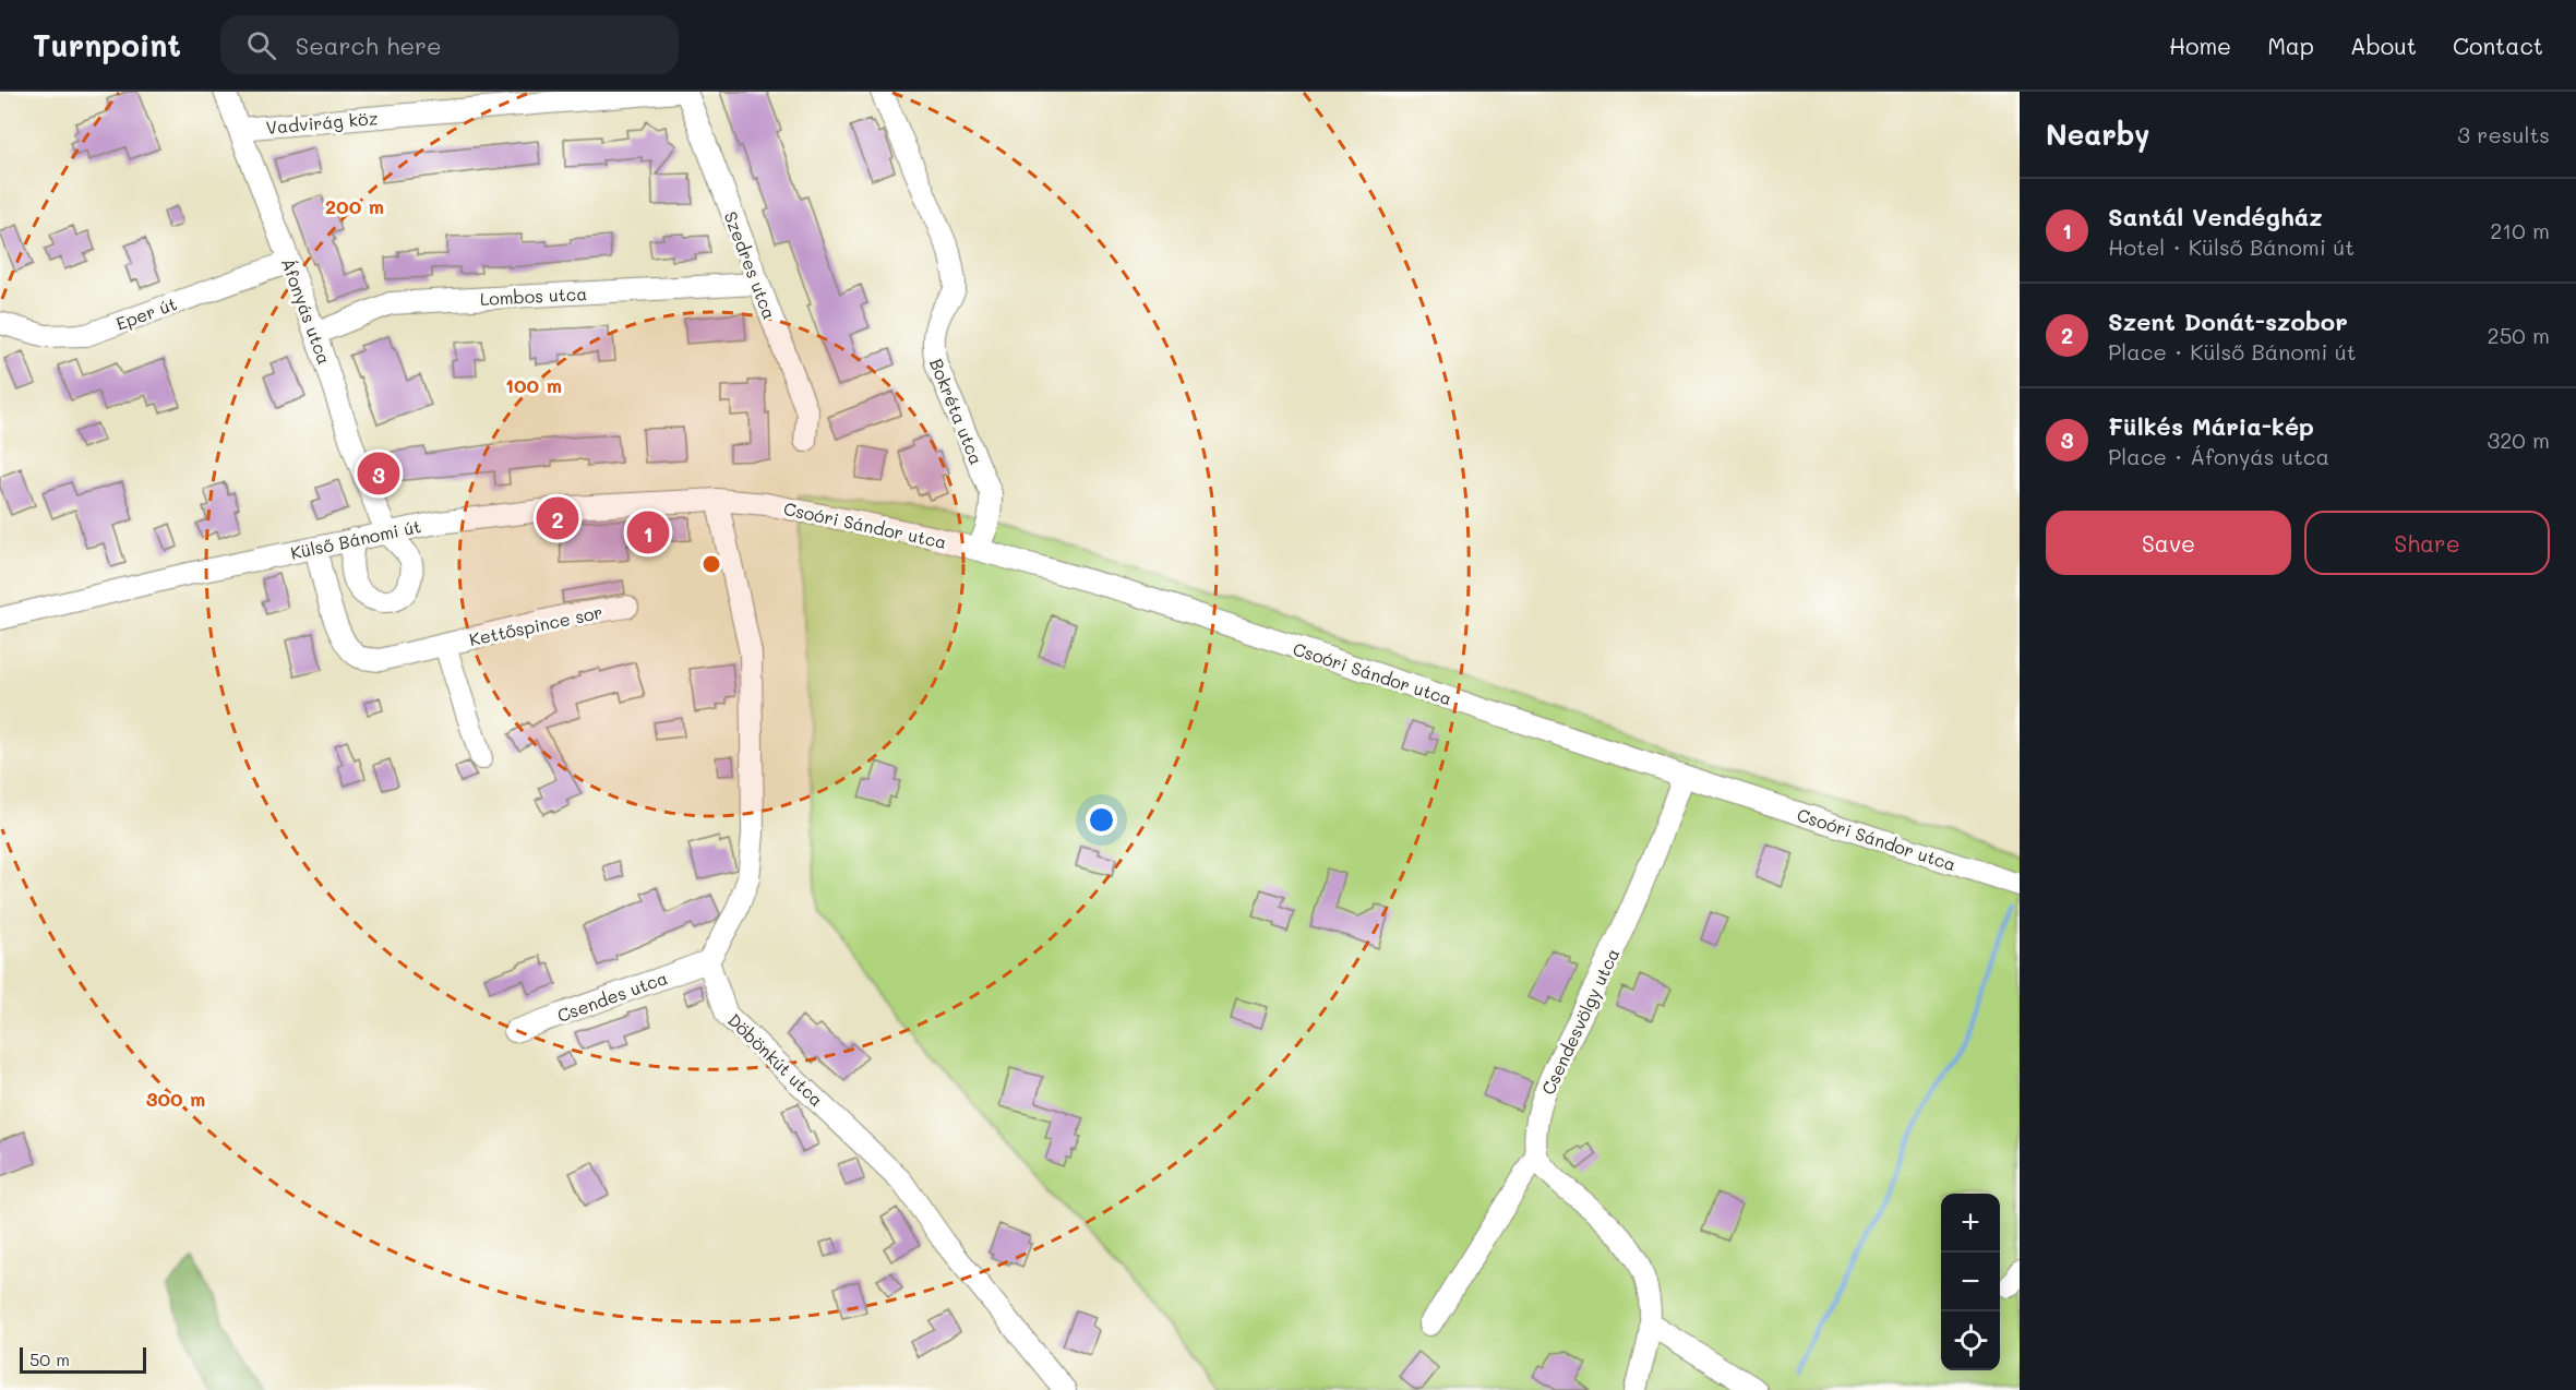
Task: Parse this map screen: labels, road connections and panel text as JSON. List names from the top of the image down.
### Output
{
  "streets": {
    "street": [
      "Vadvirág köz",
      "Szedres utca",
      "Lombos utca",
      "Áfonyás utca",
      "Eper út",
      "Bokréta utca",
      "Csoóri Sándor utca",
      "Külső Bánomi út",
      "Kettőspince sor",
      "Csendes utca",
      "Csendesvölgy utca",
      "Döbönkút utca"
    ]
  },
  "crossings": [
    ["Vadvirág köz", "Áfonyás utca"],
    ["Szedres utca", "Lombos utca"],
    ["Lombos utca", "Áfonyás utca"],
    ["Áfonyás utca", "Eper út"],
    ["Áfonyás utca", "Külső Bánomi út"],
    ["Bokréta utca", "Csoóri Sándor utca"],
    ["Csoóri Sándor utca", "Külső Bánomi út"],
    ["Csoóri Sándor utca", "Csendesvölgy utca"],
    ["Külső Bánomi út", "Kettőspince sor"],
    ["Csendes utca", "Döbönkút utca"]
  ],
  "scale_bar": "50 m",
  "page": {
    "header": "Turnpoint",
    "search": "Search here",
    "nav": [
      "Home",
      "Map",
      "About",
      "Contact"
    ],
    "heading": ["Nearby", "3 results"],
    "list": [
      {
        "mark": "1",
        "name": "Santál Vendégház",
        "note": "Hotel · Külső Bánomi út",
        "value": "210 m"
      },
      {
        "mark": "2",
        "name": "Szent Donát-szobor",
        "note": "Place · Külső Bánomi út",
        "value": "250 m"
      },
      {
        "mark": "3",
        "name": "Fülkés Mária-kép",
        "note": "Place · Áfonyás utca",
        "value": "320 m"
      }
    ],
    "pins": ["3", "2", "1"],
    "buttons": ["Save", "Share"],
    "map_buttons": ["+", "−"],
    "scale": "50 m"
  },
  "rings": ["200 m", "100 m", "300 m"]
}
